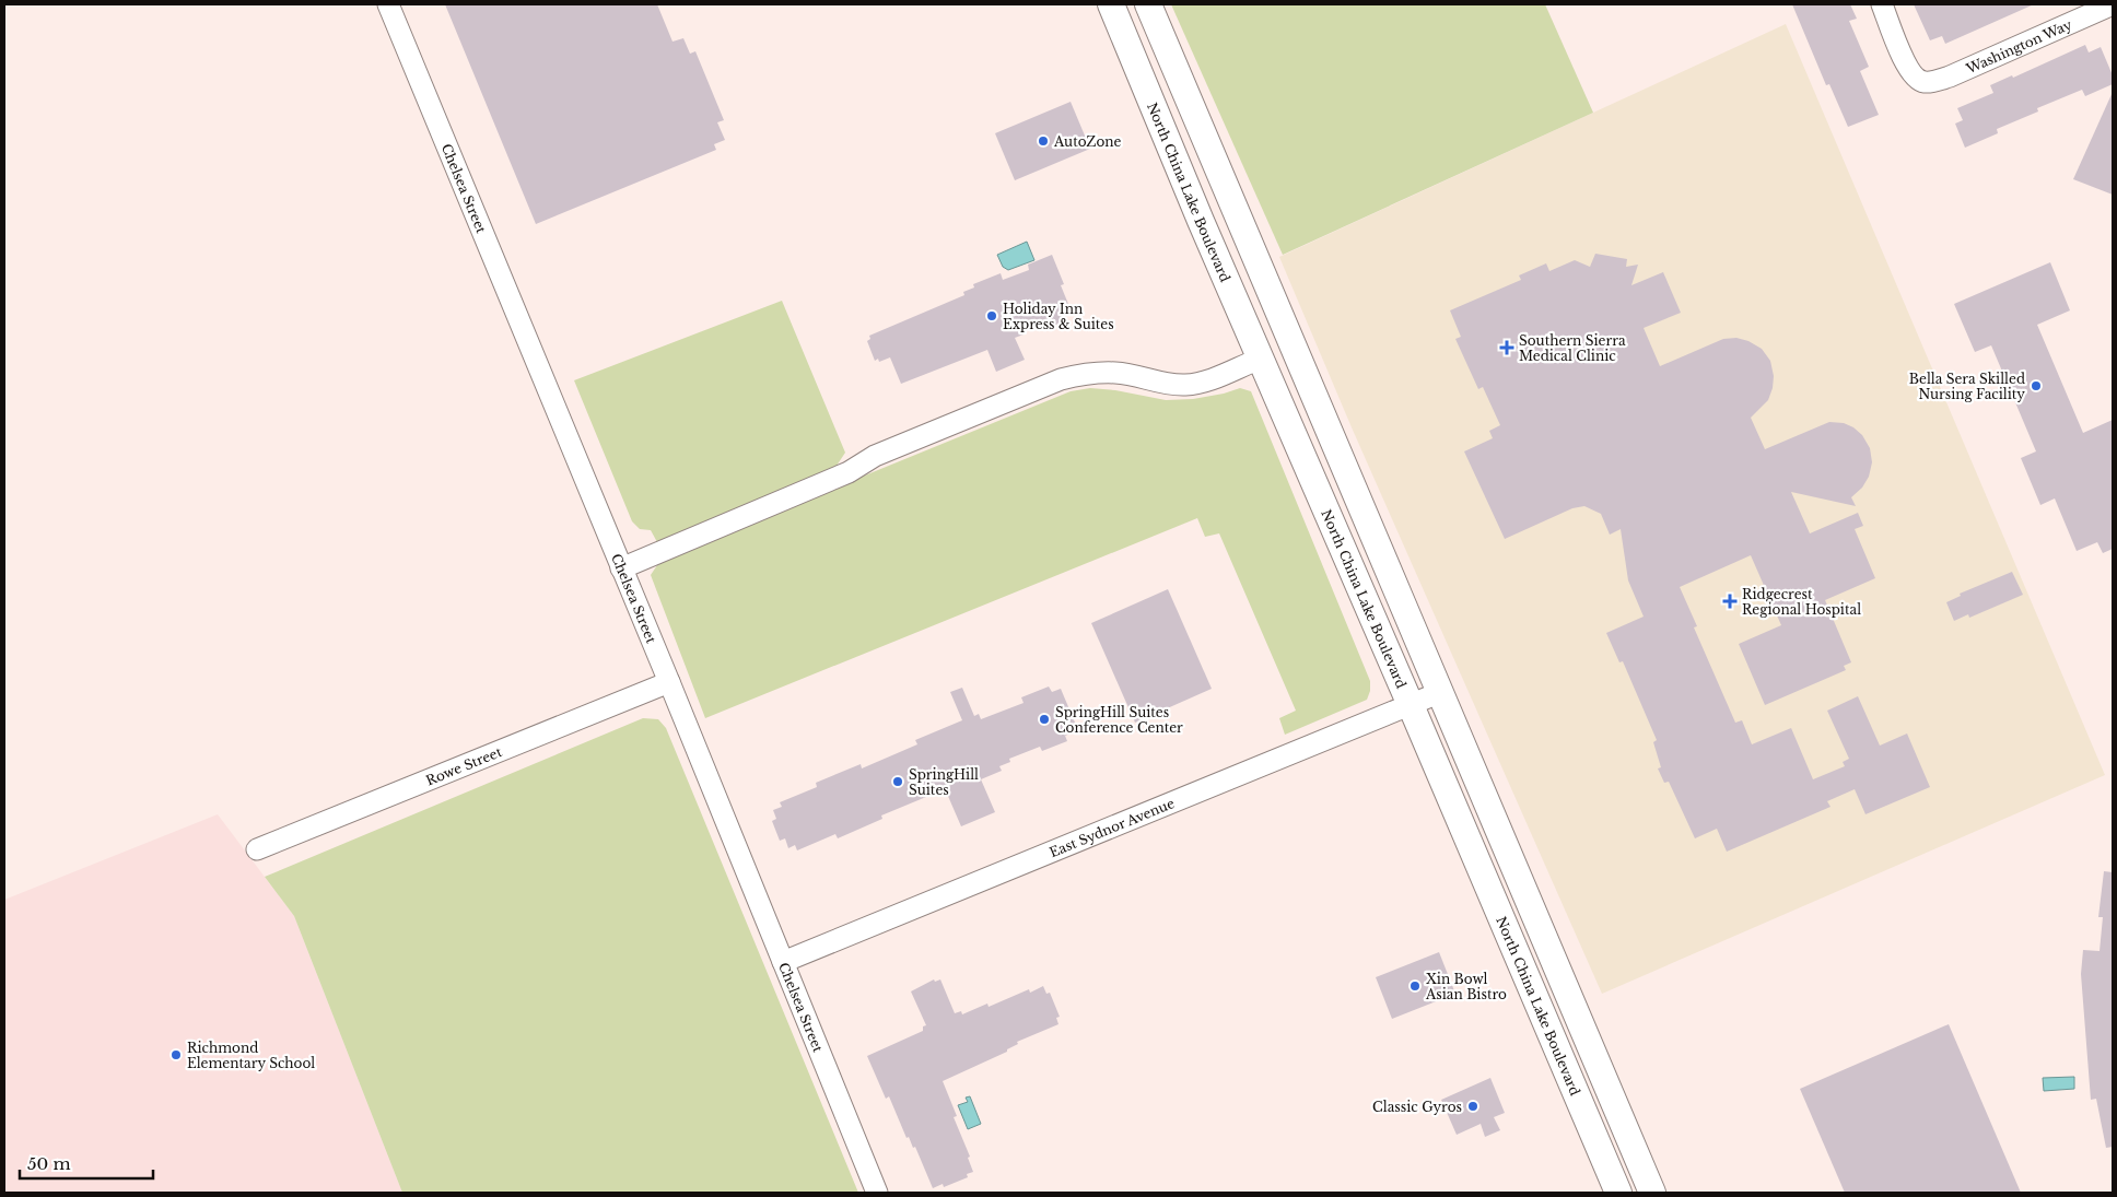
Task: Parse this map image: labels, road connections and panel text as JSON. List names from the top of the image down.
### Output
{
  "streets": {
    "main road": ["North China Lake Boulevard"],
    "street": [
      "Washington Way",
      "Chelsea Street",
      "Rowe Street",
      "East Sydnor Avenue"
    ]
  },
  "crossings": [
    ["Chelsea Street", "Rowe Street"],
    ["Chelsea Street", "East Sydnor Avenue"],
    ["North China Lake Boulevard", "East Sydnor Avenue"]
  ],
  "places": {
    "other": [
      "AutoZone",
      "Holiday Inn Express & Suites",
      "Bella Sera Skilled Nursing Facility",
      "SpringHill Suites Conference Center",
      "SpringHill Suites",
      "Xin Bowl Asian Bistro",
      "Richmond Elementary School",
      "Classic Gyros"
    ],
    "health": ["Southern Sierra Medical Clinic", "Ridgecrest Regional Hospital"]
  },
  "scale_bar": "50 m"
}
